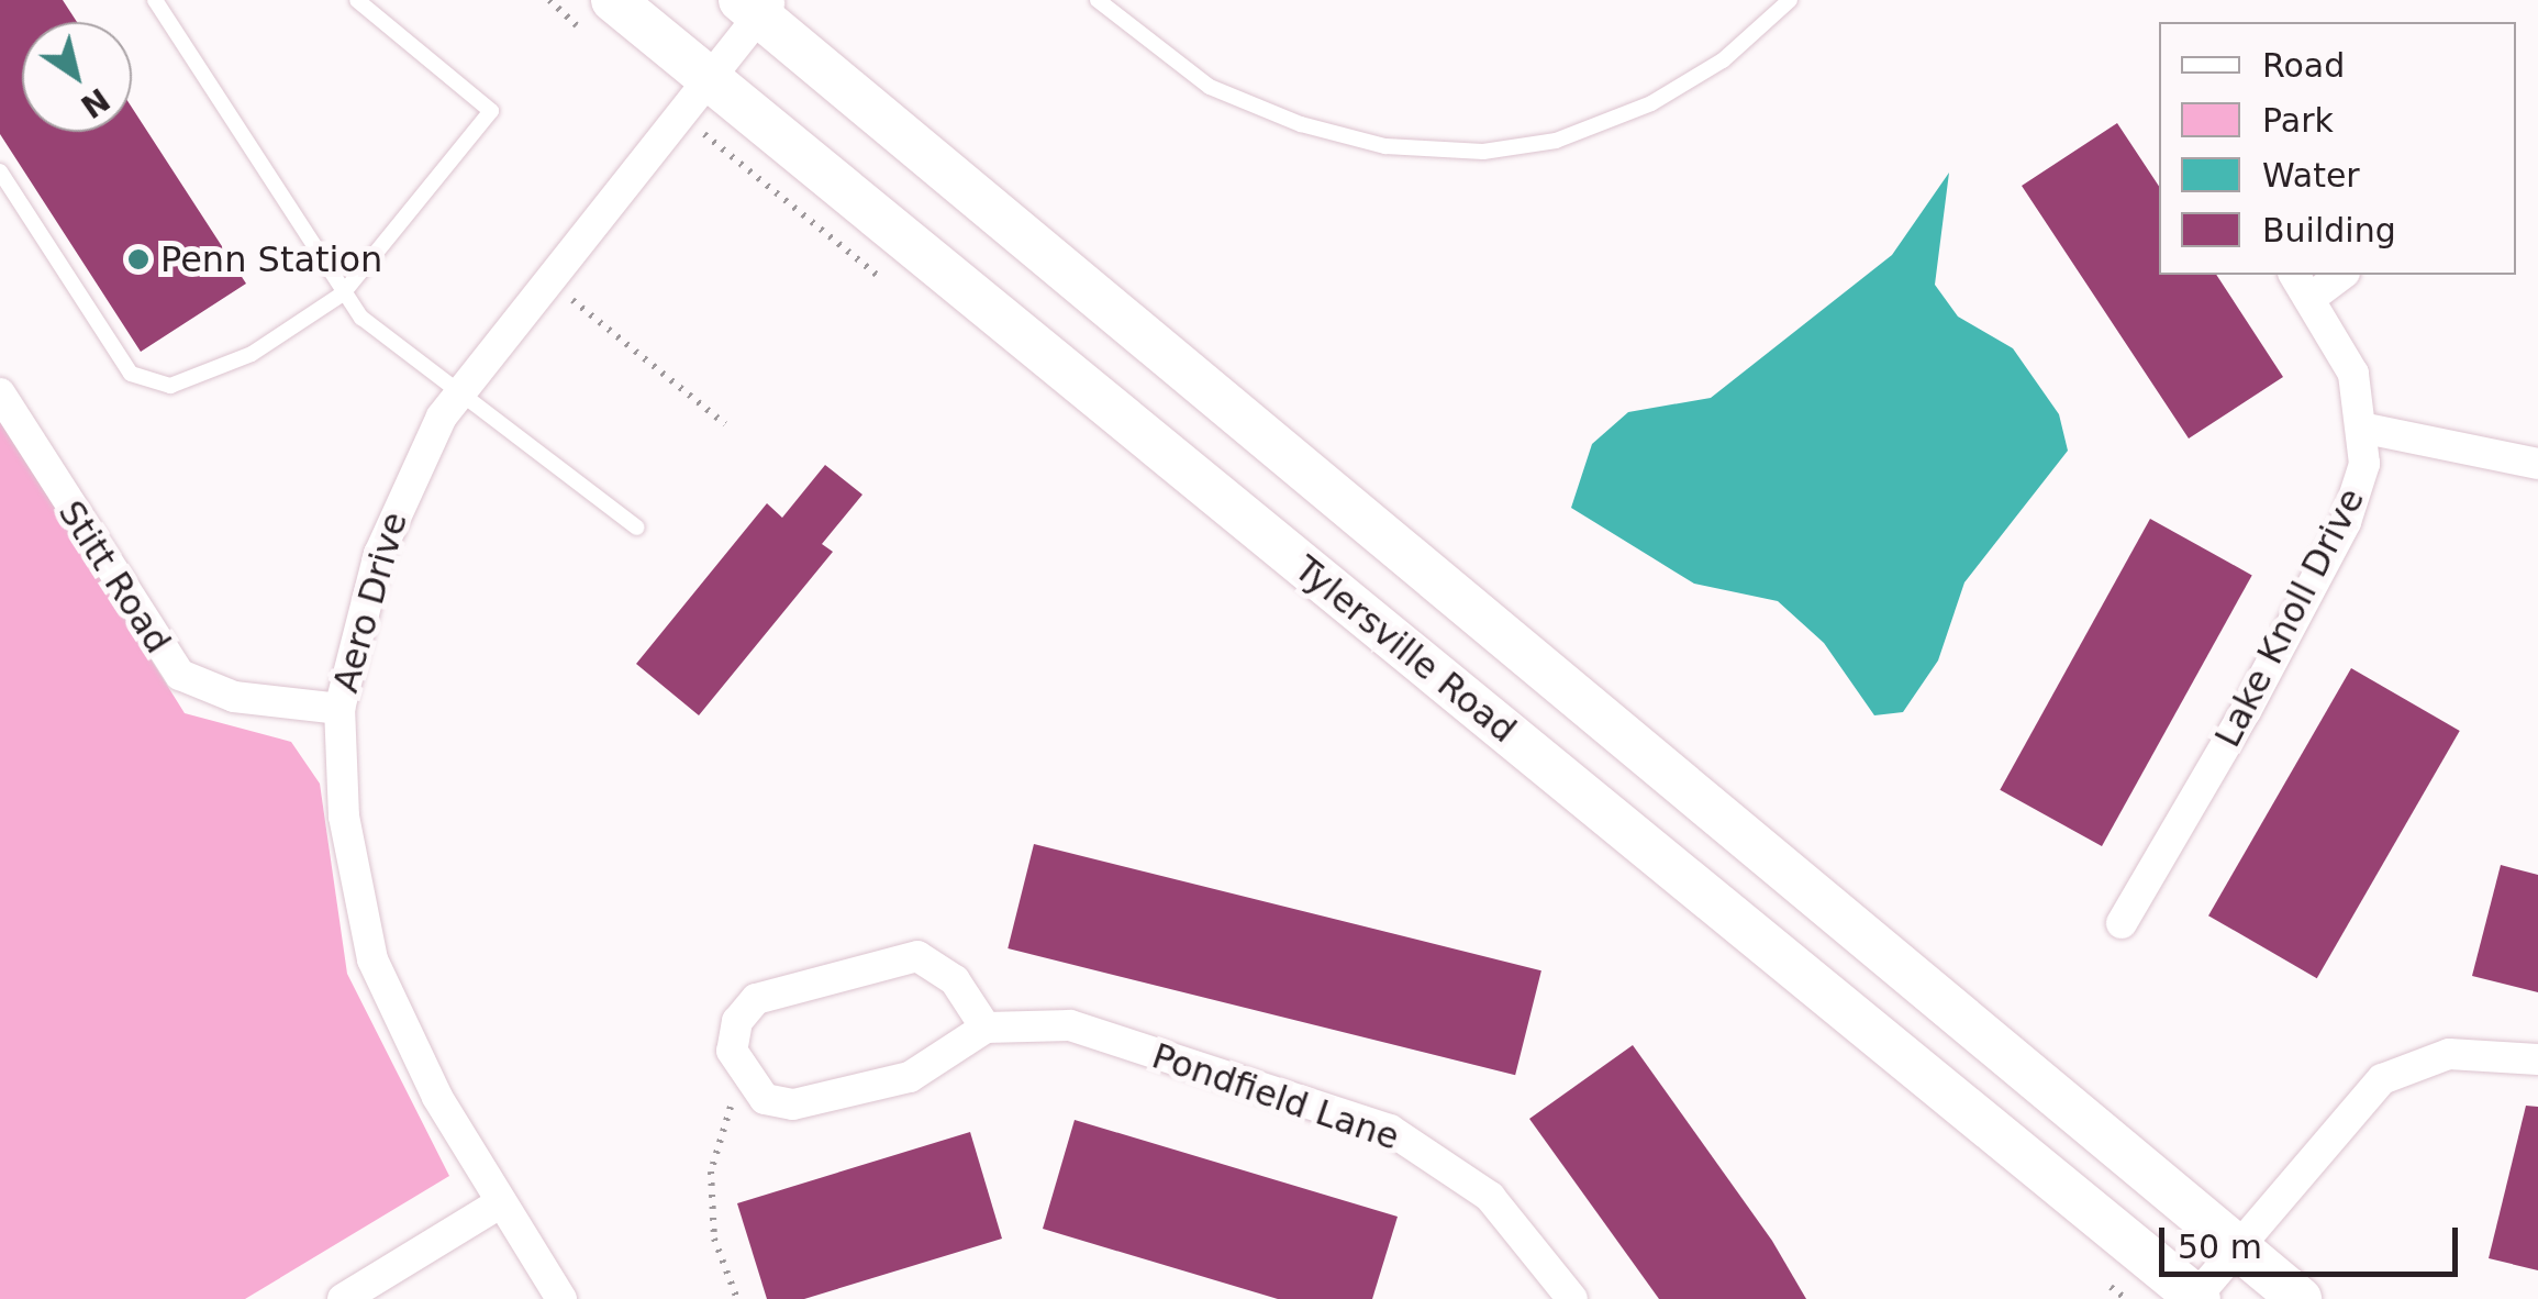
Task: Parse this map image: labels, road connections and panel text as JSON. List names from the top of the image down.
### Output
{
  "streets": {
    "main road": ["Tylersville Road"],
    "street": [
      "Stitt Road",
      "Aero Drive",
      "Lake Knoll Drive",
      "Pondfield Lane"
    ]
  },
  "crossings": [
    ["Stitt Road", "Aero Drive"],
    ["Aero Drive", "Tylersville Road"]
  ],
  "places": ["Penn Station"],
  "legend": [
    "Road",
    "Park",
    "Water",
    "Building"
  ],
  "scale_bar": "50 m",
  "north": "bottom right"
}
